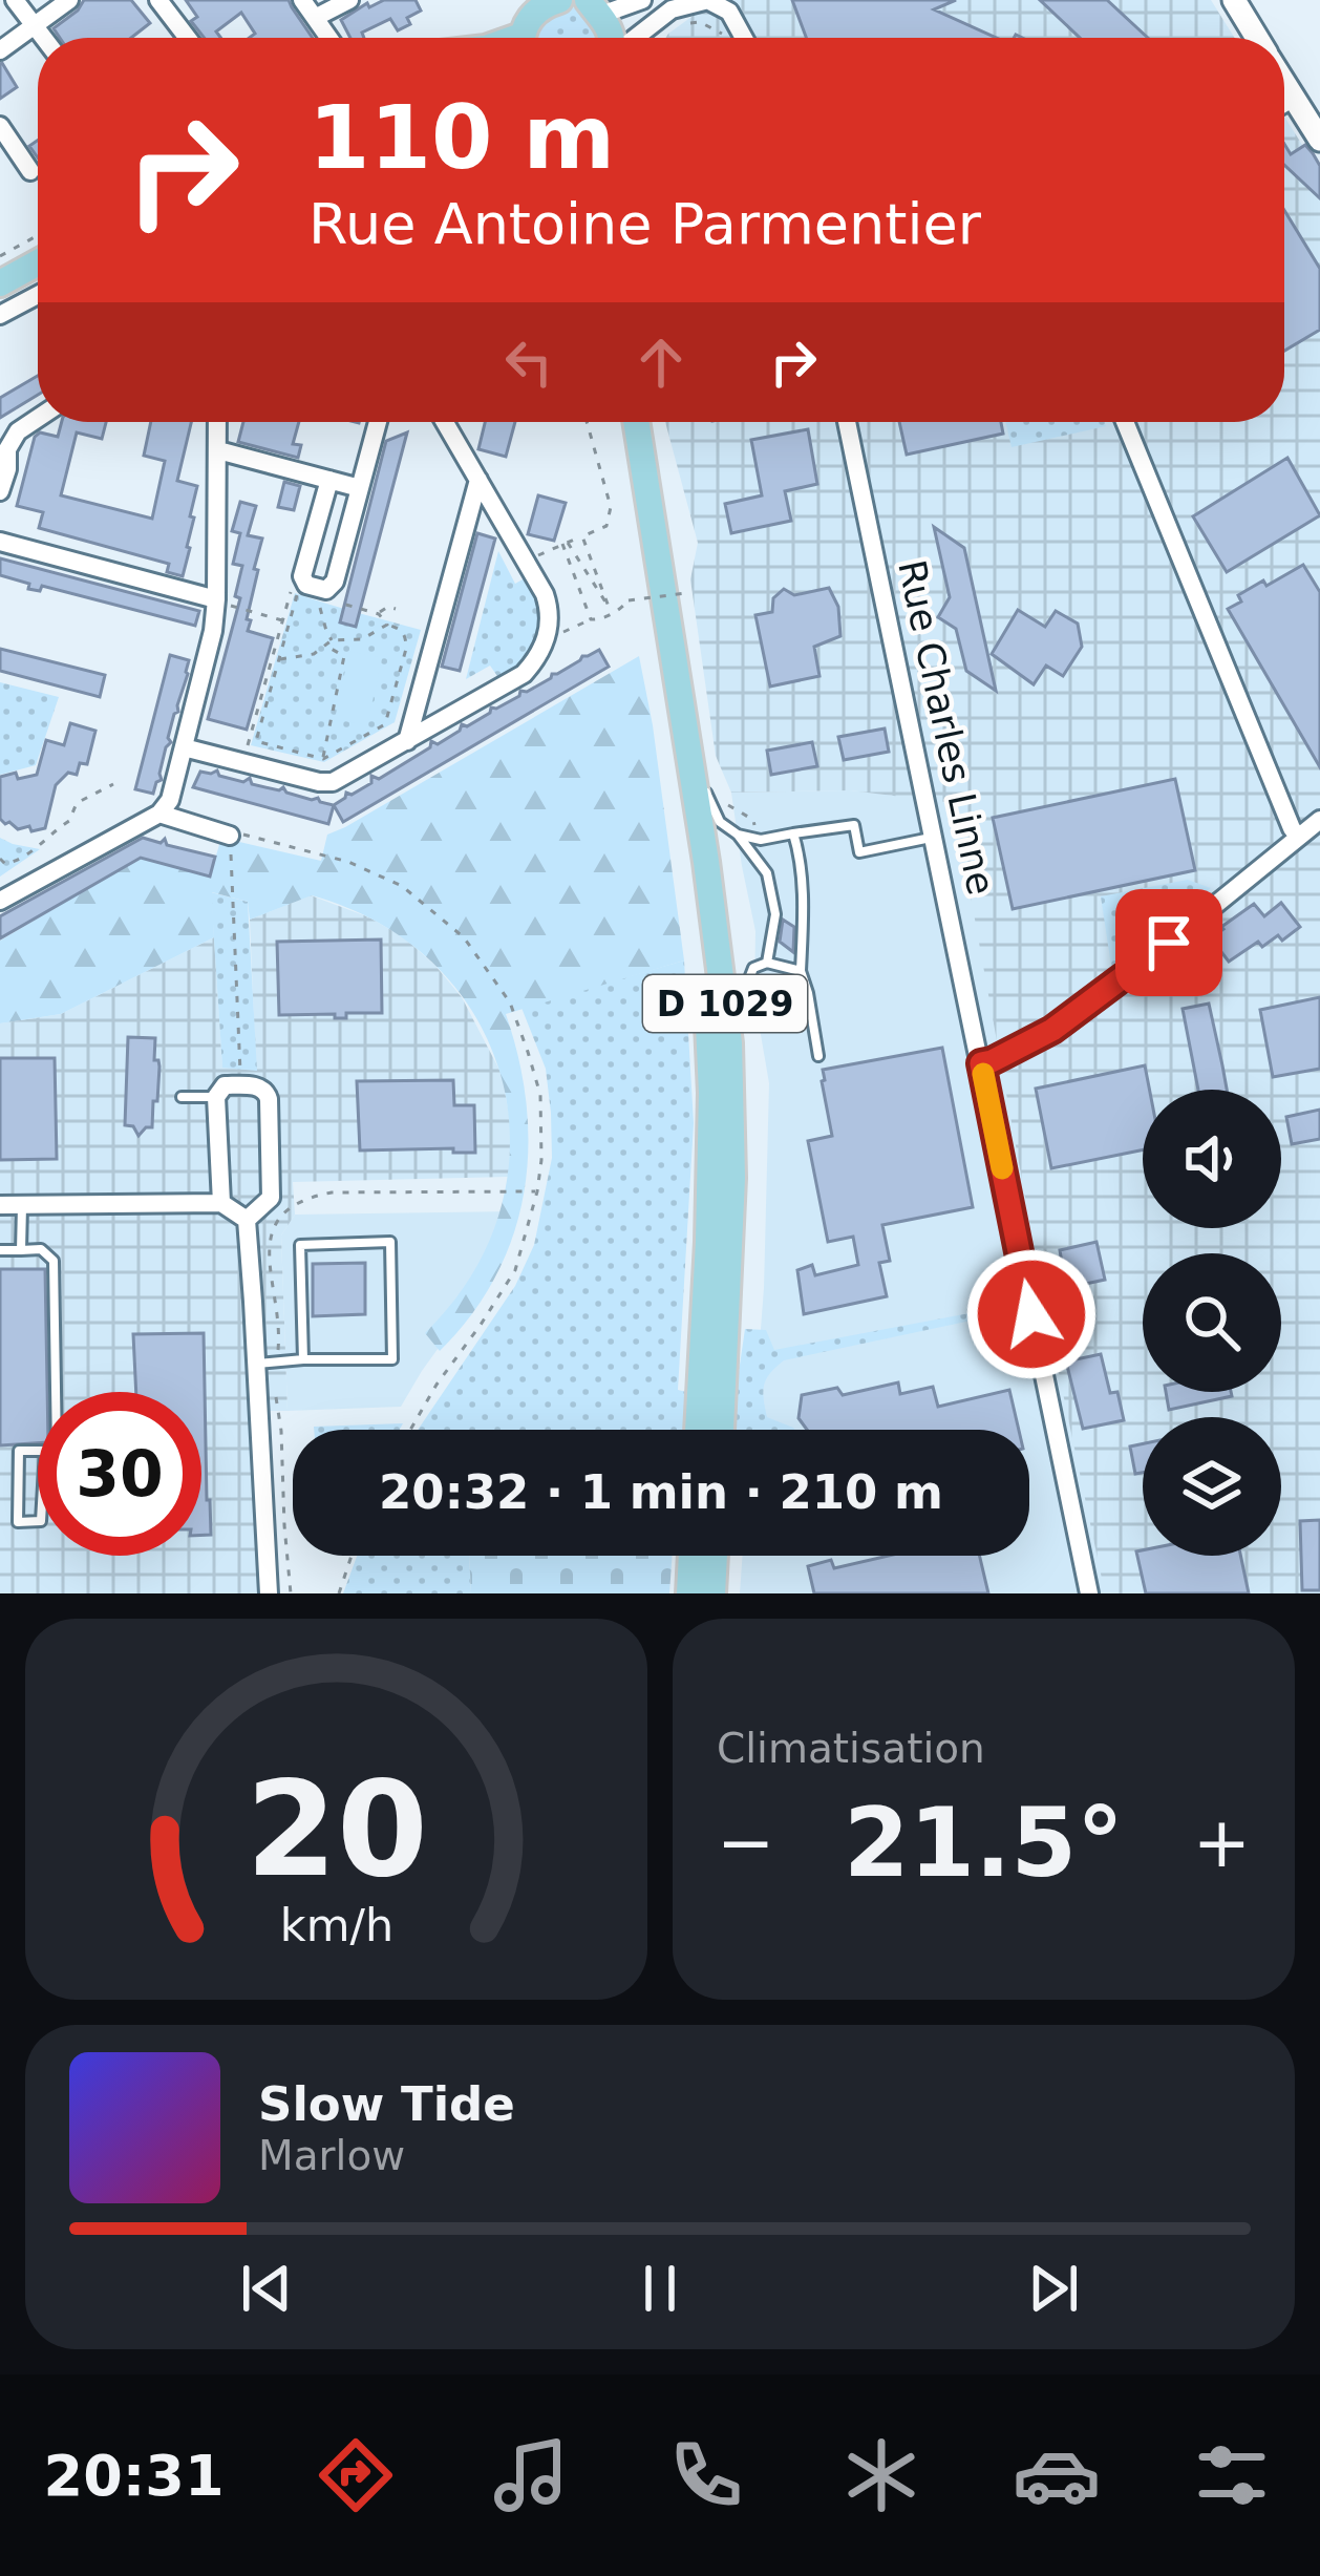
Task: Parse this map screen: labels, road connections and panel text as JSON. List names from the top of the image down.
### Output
{
  "streets": {
    "main road": ["D 1029"],
    "street": ["Rue Charles Linne"]
  },
  "page": {
    "turn": ["110 m", "Rue Antoine Parmentier"],
    "limit": "30",
    "trip": "20:32 · 1 min · 210 m",
    "tile": "Climatisation",
    "heat": ["−", "21.5°", "+"],
    "song": ["Slow Tide", "Marlow"],
    "tabs": "20:31",
    "gauge": ["20", "km/h"]
  }
}
